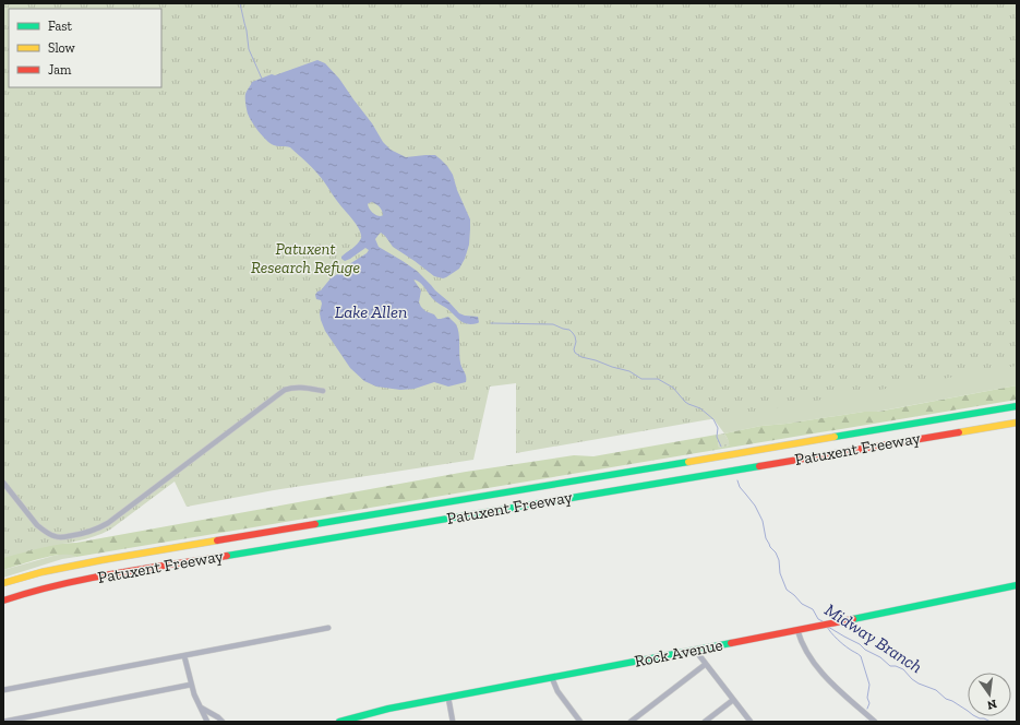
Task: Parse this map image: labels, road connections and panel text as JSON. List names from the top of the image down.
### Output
{
  "streets": {
    "main road": ["Patuxent Freeway", "Rock Avenue"]
  },
  "water": ["Lake Allen", "Midway Branch"],
  "parks": ["Patuxent Research Refuge"],
  "legend": ["Fast", "Slow", "Jam"],
  "north": "bottom"
}
